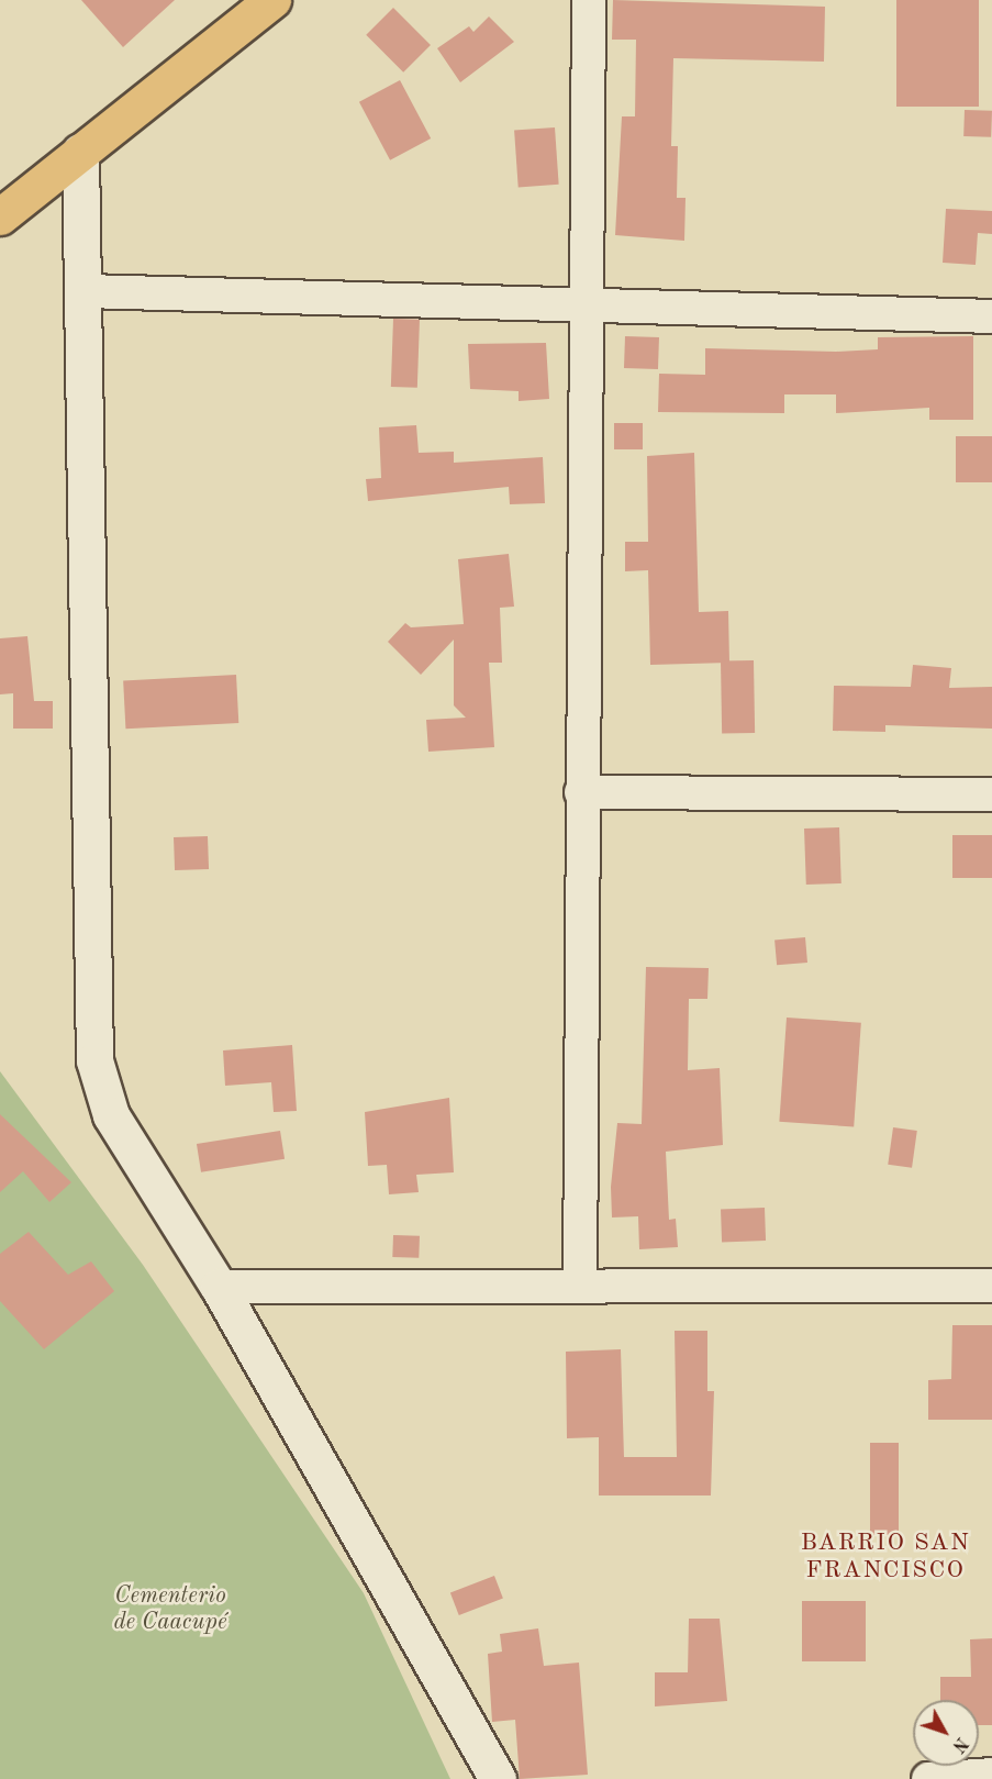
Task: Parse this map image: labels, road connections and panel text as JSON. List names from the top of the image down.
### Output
{
  "districts": ["BARRIO SAN FRANCISCO"],
  "parks": ["Cementerio de Caacupé"],
  "north": "bottom right"
}
